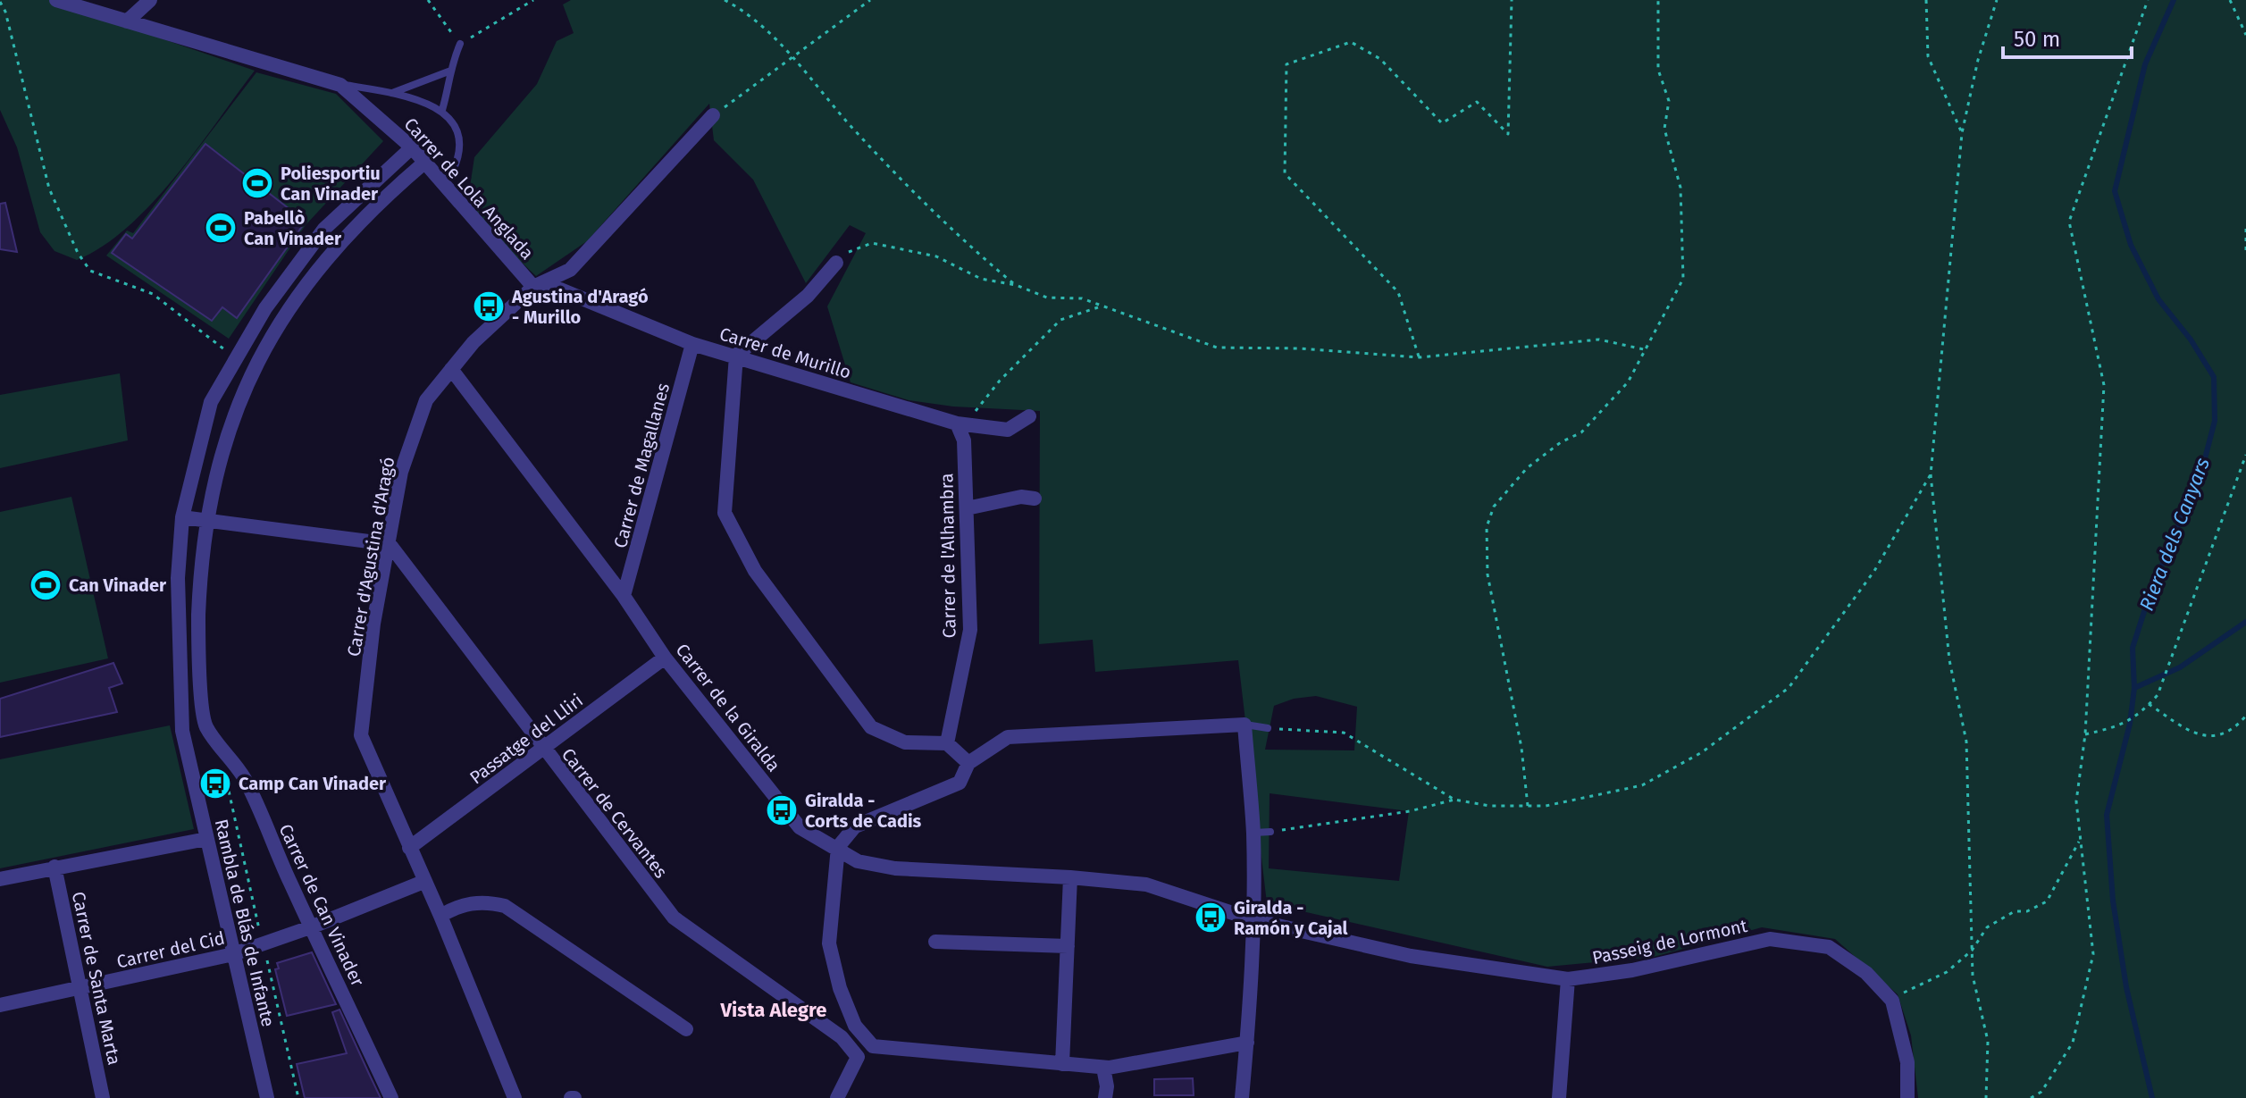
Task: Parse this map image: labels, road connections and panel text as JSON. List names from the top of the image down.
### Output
{
  "streets": {
    "street": [
      "Carrer de Lola Anglada",
      "Carrer de Murillo",
      "Carrer de Magallanes",
      "Carrer de l'Alhambra",
      "Carrer d'Agustina d'Aragó",
      "Carrer de la Giralda",
      "Passatge del Lliri",
      "Carrer de Cervantes",
      "Carrer de Can Vinader",
      "Rambla de Blás de Infante",
      "Passeig de Lormont",
      "Carrer del Cid",
      "Carrer de Santa Marta"
    ]
  },
  "crossings": [
    ["Carrer de Lola Anglada", "Carrer de Murillo"],
    ["Carrer de Lola Anglada", "Carrer d'Agustina d'Aragó"],
    ["Carrer de Lola Anglada", "Carrer de Can Vinader"],
    ["Carrer de Lola Anglada", "Rambla de Blás de Infante"],
    ["Carrer de Murillo", "Carrer de Magallanes"],
    ["Carrer de Murillo", "Carrer de l'Alhambra"],
    ["Carrer de Murillo", "Carrer d'Agustina d'Aragó"],
    ["Carrer de Magallanes", "Carrer de la Giralda"],
    ["Carrer d'Agustina d'Aragó", "Carrer de la Giralda"],
    ["Carrer d'Agustina d'Aragó", "Passatge del Lliri"],
    ["Carrer d'Agustina d'Aragó", "Carrer de Cervantes"],
    ["Carrer d'Agustina d'Aragó", "Carrer del Cid"],
    ["Carrer de la Giralda", "Passatge del Lliri"],
    ["Carrer de la Giralda", "Passeig de Lormont"],
    ["Passatge del Lliri", "Carrer de Cervantes"],
    ["Carrer de Can Vinader", "Carrer del Cid"],
    ["Rambla de Blás de Infante", "Carrer del Cid"],
    ["Carrer del Cid", "Carrer de Santa Marta"]
  ],
  "districts": ["Vista Alegre"],
  "water": ["Riera dels Canyars"],
  "places": {
    "sports": ["Poliesportiu Can Vinader", "Pabellò Can Vinader", "Can Vinader"],
    "bus stop": [
      "Agustina d'Aragó - Murillo",
      "Camp Can Vinader",
      "Giralda - Corts de Cadis",
      "Giralda - Ramón y Cajal"
    ]
  },
  "scale_bar": "50 m"
}
